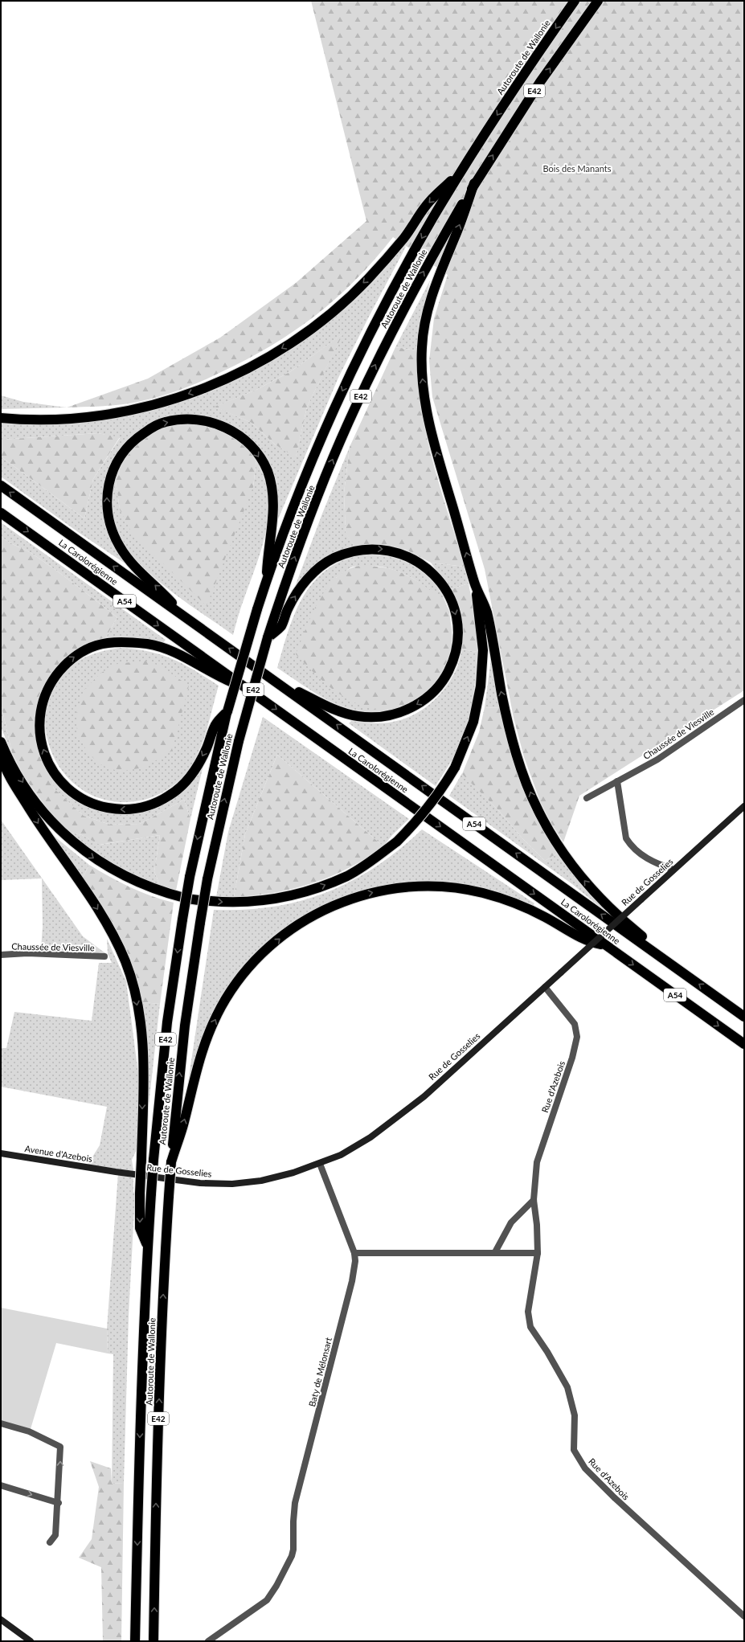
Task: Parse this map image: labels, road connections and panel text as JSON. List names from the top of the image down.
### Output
{
  "streets": {
    "highway": [
      "Autoroute de Wallonie",
      "E42",
      "La Carolorégienne",
      "A54"
    ],
    "street": [
      "Chaussée de Viesville",
      "Rue de Gosselies",
      "Rue d'Azebois",
      "Avenue d'Azebois",
      "Baty de Mélonsart"
    ]
  },
  "crossings": [
    ["Rue de Gosselies", "Rue d'Azebois"],
    ["Rue de Gosselies", "Avenue d'Azebois"],
    ["Rue de Gosselies", "Baty de Mélonsart"]
  ],
  "parks": ["Bois des Manants"]
}
